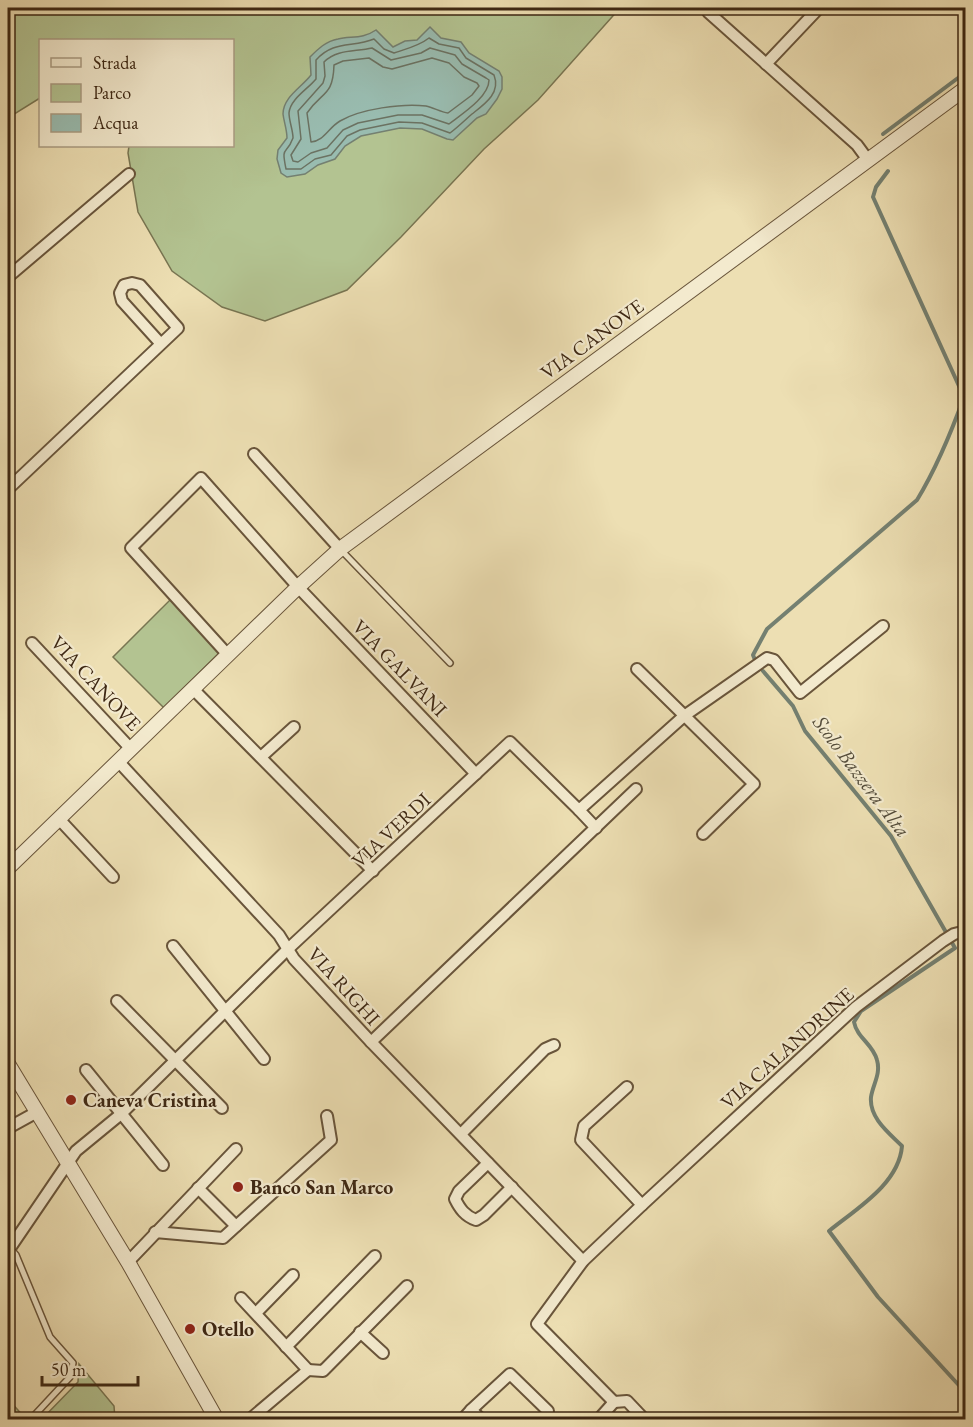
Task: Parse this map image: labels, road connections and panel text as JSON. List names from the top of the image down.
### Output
{
  "streets": {
    "street": [
      "VIA CANOVE",
      "VIA GALVANI",
      "VIA VERDI",
      "VIA RIGHI",
      "VIA CALANDRINE"
    ]
  },
  "crossings": [
    ["VIA CANOVE", "VIA GALVANI"],
    ["VIA CANOVE", "VIA RIGHI"],
    ["VIA GALVANI", "VIA VERDI"],
    ["VIA VERDI", "VIA RIGHI"]
  ],
  "water": ["Scolo Bazzera Alta"],
  "places": ["Caneva Cristina", "Banco San Marco", "Otello"],
  "legend": ["Strada", "Parco", "Acqua"],
  "scale_bar": "50 m"
}
